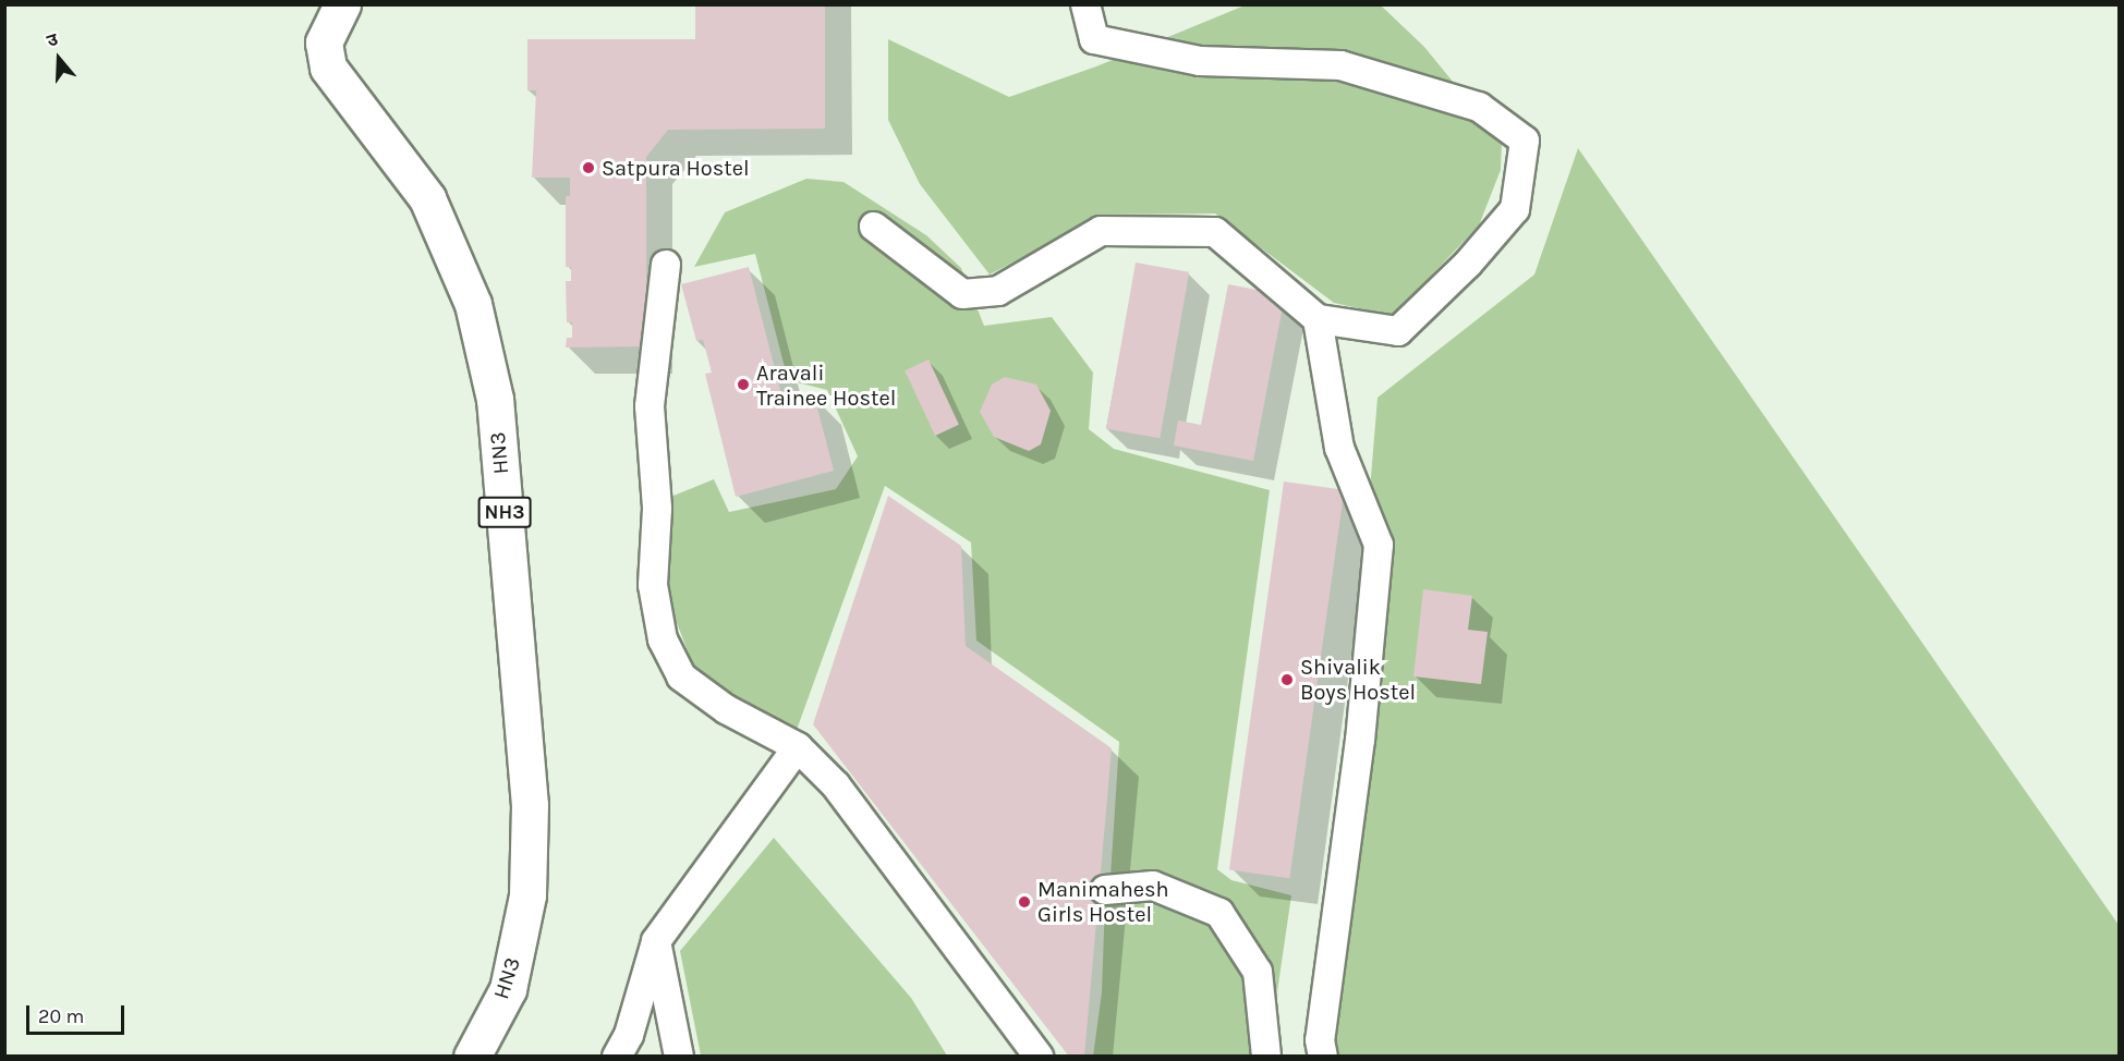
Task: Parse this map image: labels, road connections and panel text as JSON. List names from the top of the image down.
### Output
{
  "streets": {
    "highway": ["HN3", "NH3"]
  },
  "places": [
    "Satpura Hostel",
    "Aravali Trainee Hostel",
    "Shivalik Boys Hostel",
    "Manimahesh Girls Hostel"
  ],
  "scale_bar": "20 m",
  "north": "top"
}
